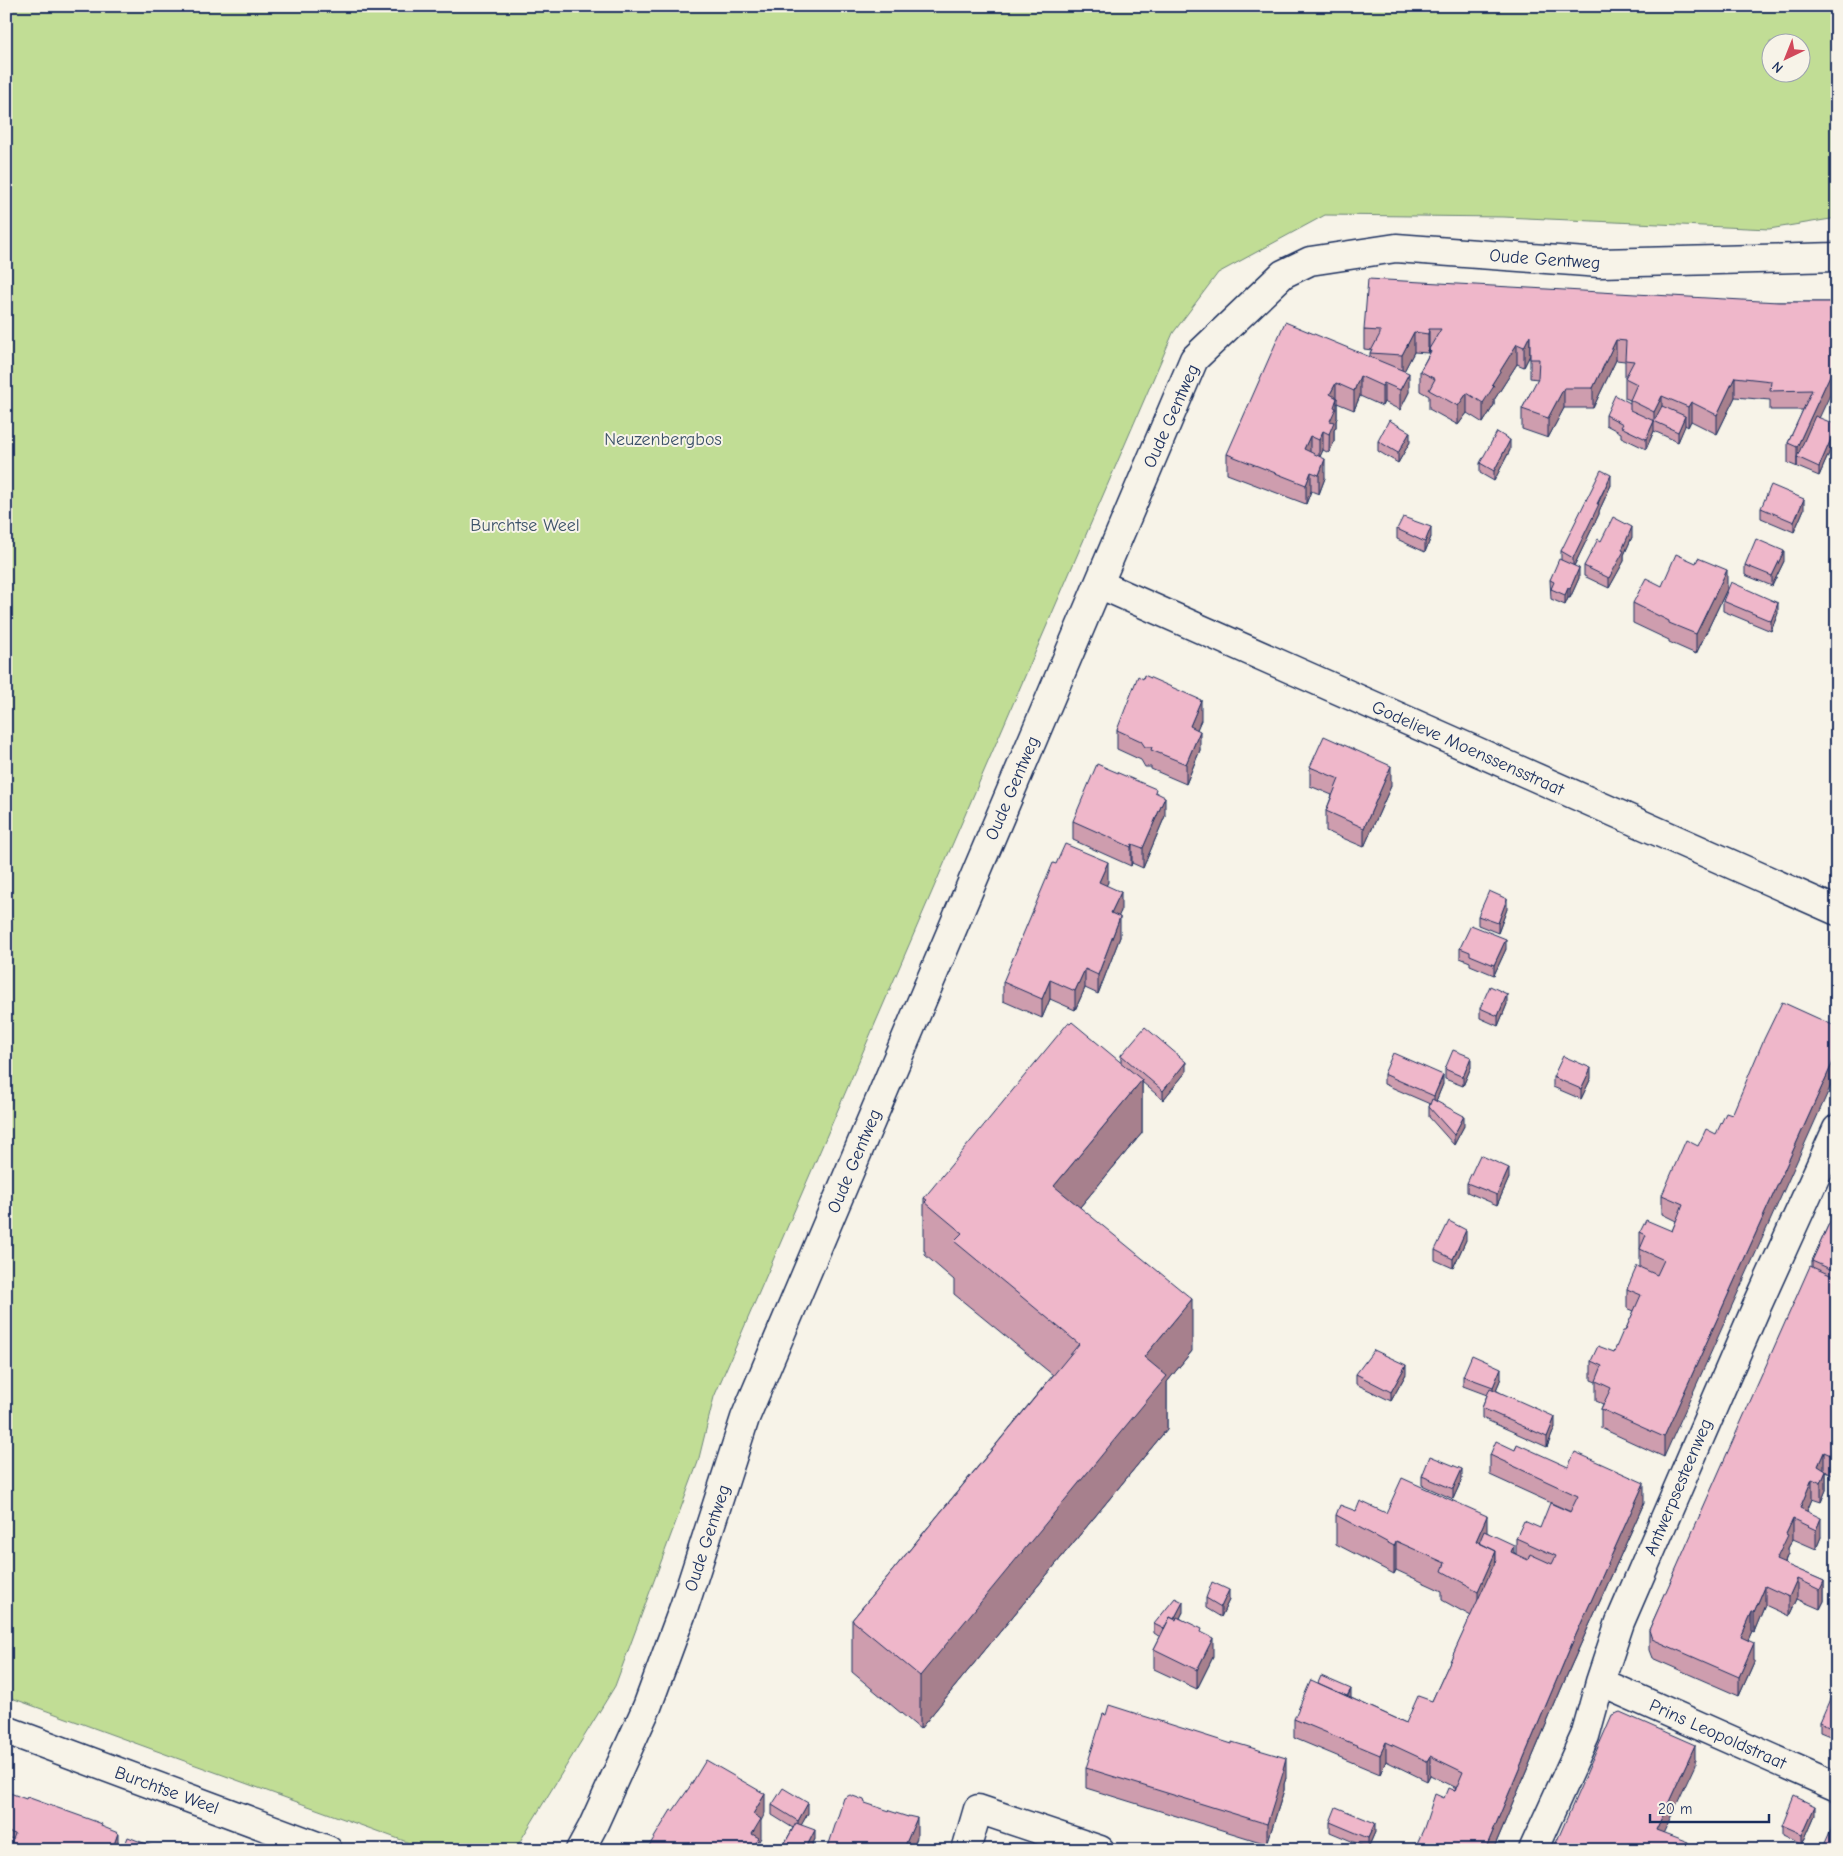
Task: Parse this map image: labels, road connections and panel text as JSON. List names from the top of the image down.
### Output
{
  "streets": {
    "street": [
      "Oude Gentweg",
      "Godelieve Moenssensstraat",
      "Antwerpsesteenweg",
      "Prins Leopoldstraat",
      "Burchtse Weel"
    ]
  },
  "crossings": [
    ["Oude Gentweg", "Godelieve Moenssensstraat"],
    ["Antwerpsesteenweg", "Prins Leopoldstraat"]
  ],
  "parks": ["Neuzenbergbos", "Burchtse Weel"],
  "scale_bar": "20 m",
  "north": "bottom left"
}
